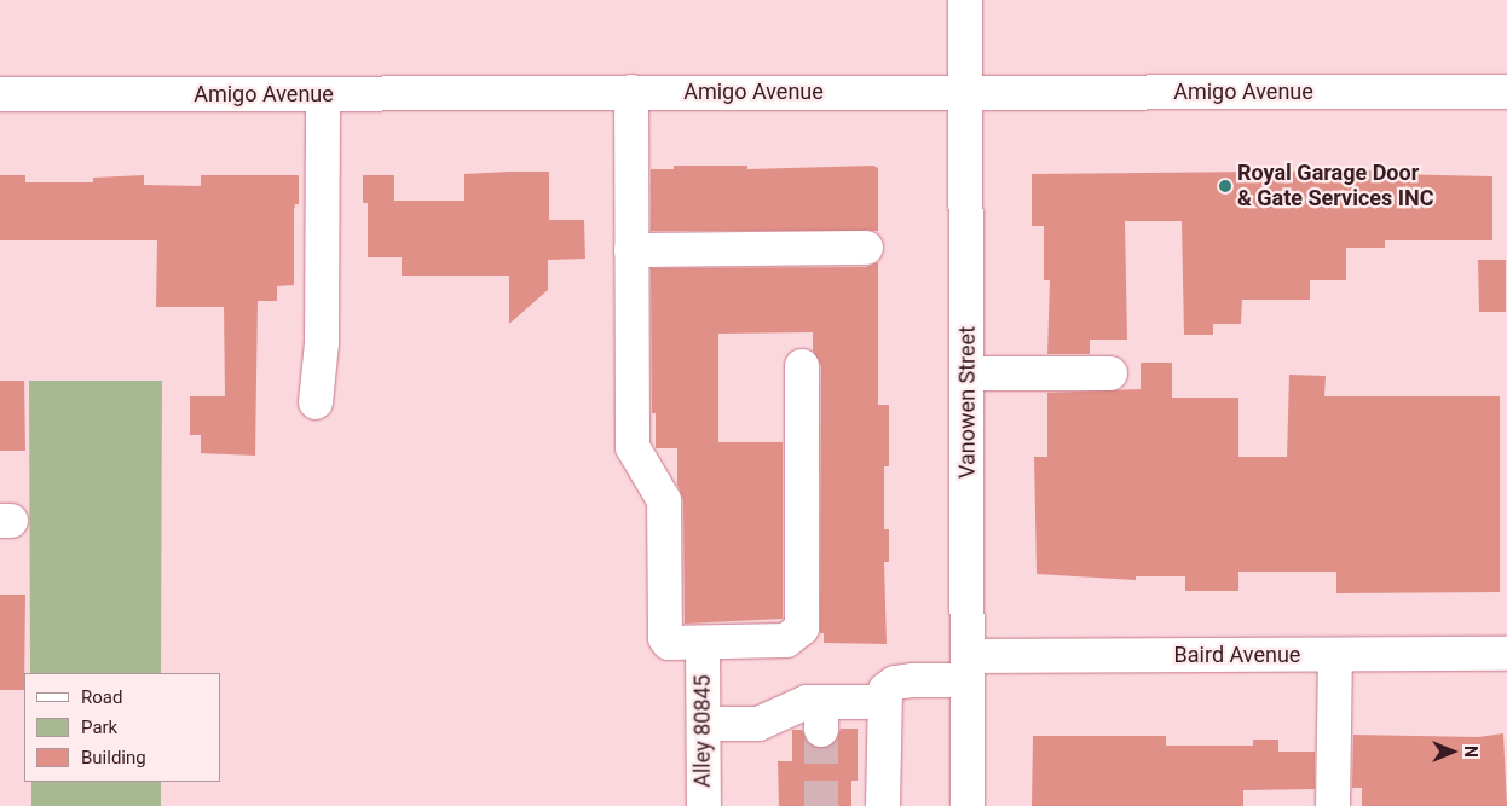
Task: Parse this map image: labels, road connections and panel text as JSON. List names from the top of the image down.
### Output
{
  "streets": {
    "street": [
      "Amigo Avenue",
      "Vanowen Street",
      "Baird Avenue",
      "Alley 80845"
    ]
  },
  "crossings": [
    ["Amigo Avenue", "Vanowen Street"],
    ["Vanowen Street", "Baird Avenue"]
  ],
  "places": ["Royal Garage Door & Gate Services INC"],
  "legend": ["Road", "Park", "Building"],
  "north": "right"
}
